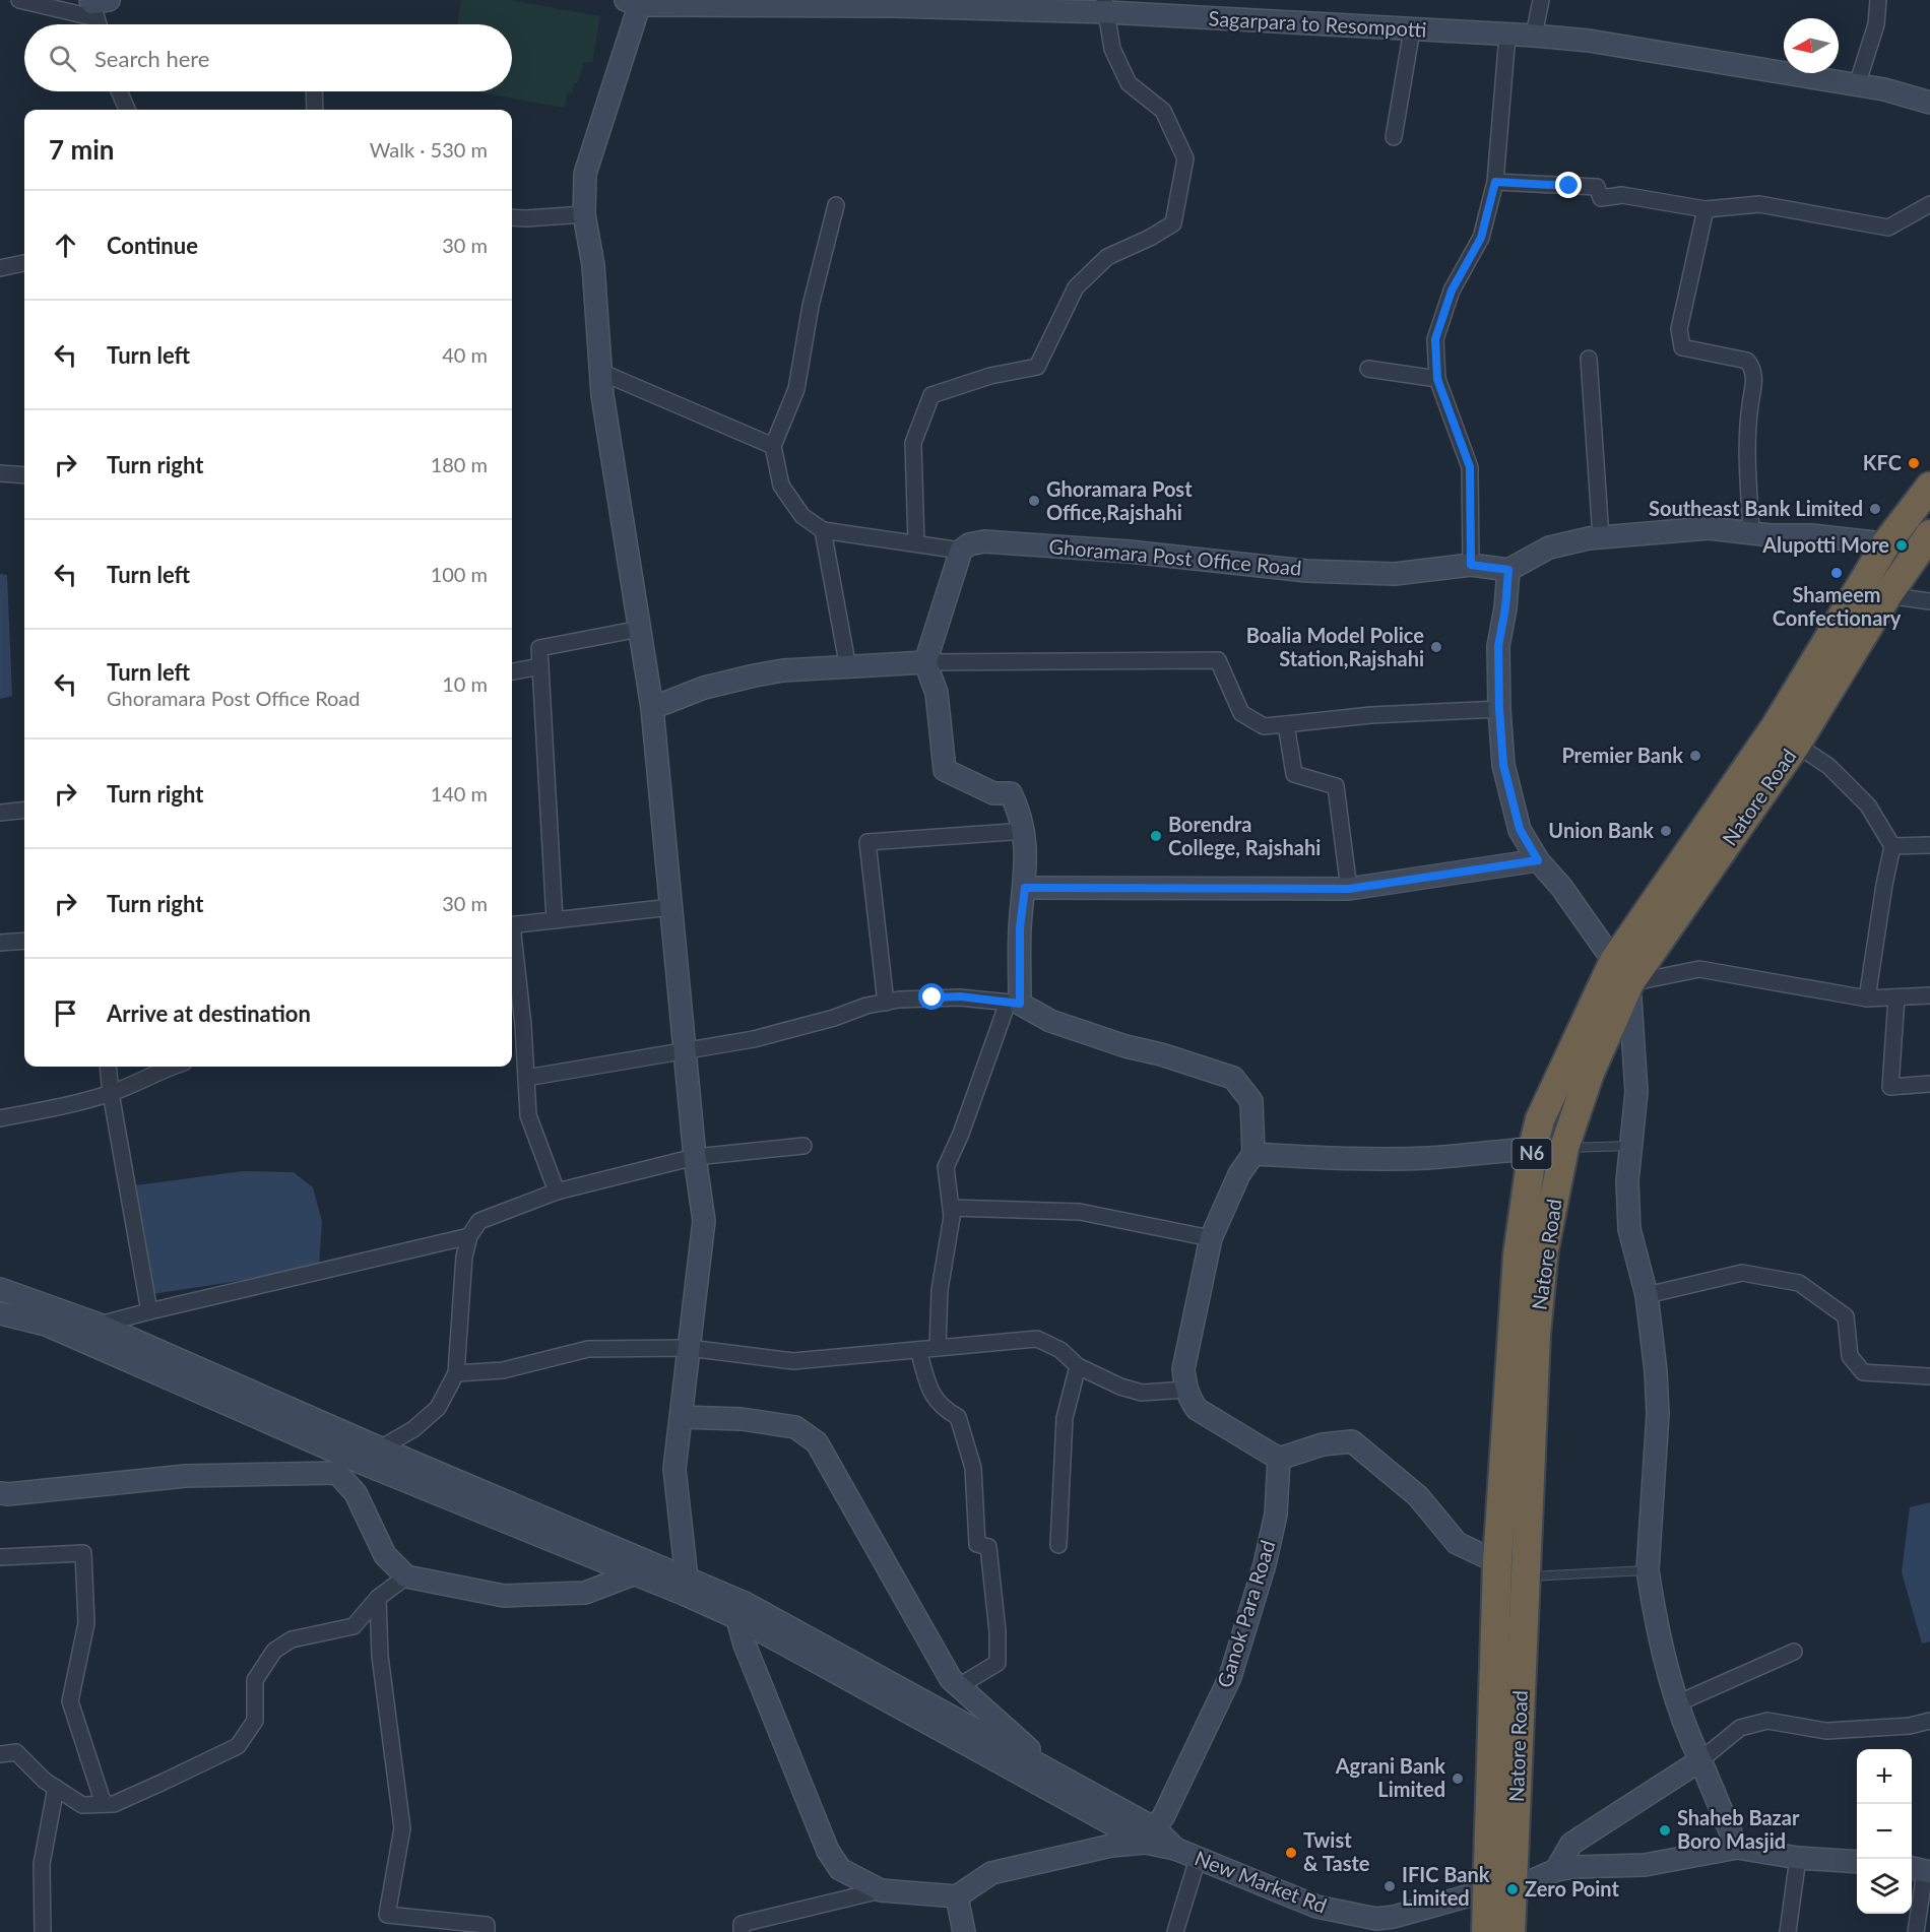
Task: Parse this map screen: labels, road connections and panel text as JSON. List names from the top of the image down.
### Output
{
  "streets": {
    "highway": ["Natore Road", "N6"],
    "main road": [
      "Sagarpara to Resompotti",
      "Ghoramara Post Office Road",
      "Ganok Para Road",
      "New Market Rd"
    ]
  },
  "crossings": [
    ["Natore Road", "N6"],
    ["Natore Road", "New Market Rd"],
    ["N6", "New Market Rd"],
    ["Ganok Para Road", "New Market Rd"]
  ],
  "places": [
    "KFC",
    "Ghoramara Post Office,Rajshahi",
    "Southeast Bank Limited",
    "Alupotti More",
    "Shameem Confectionary",
    "Boalia Model Police Station,Rajshahi",
    "Premier Bank",
    "Union Bank",
    "Borendra College, Rajshahi",
    "Agrani Bank Limited",
    "Shaheb Bazar Boro Masjid",
    "Twist & Taste",
    "IFIC Bank Limited",
    "Zero Point"
  ],
  "north": "left",
  "page": {
    "search": "Search here",
    "heading": ["7 min", "Walk · 530 m"],
    "list": [
      ["Continue", "30 m"],
      ["Turn left", "40 m"],
      ["Turn right", "180 m"],
      ["Turn left", "100 m"],
      ["Turn left", "Ghoramara Post Office Road", "10 m"],
      ["Turn right", "140 m"],
      ["Turn right", "30 m"],
      "Arrive at destination"
    ],
    "map_buttons": ["+", "−"]
  }
}
